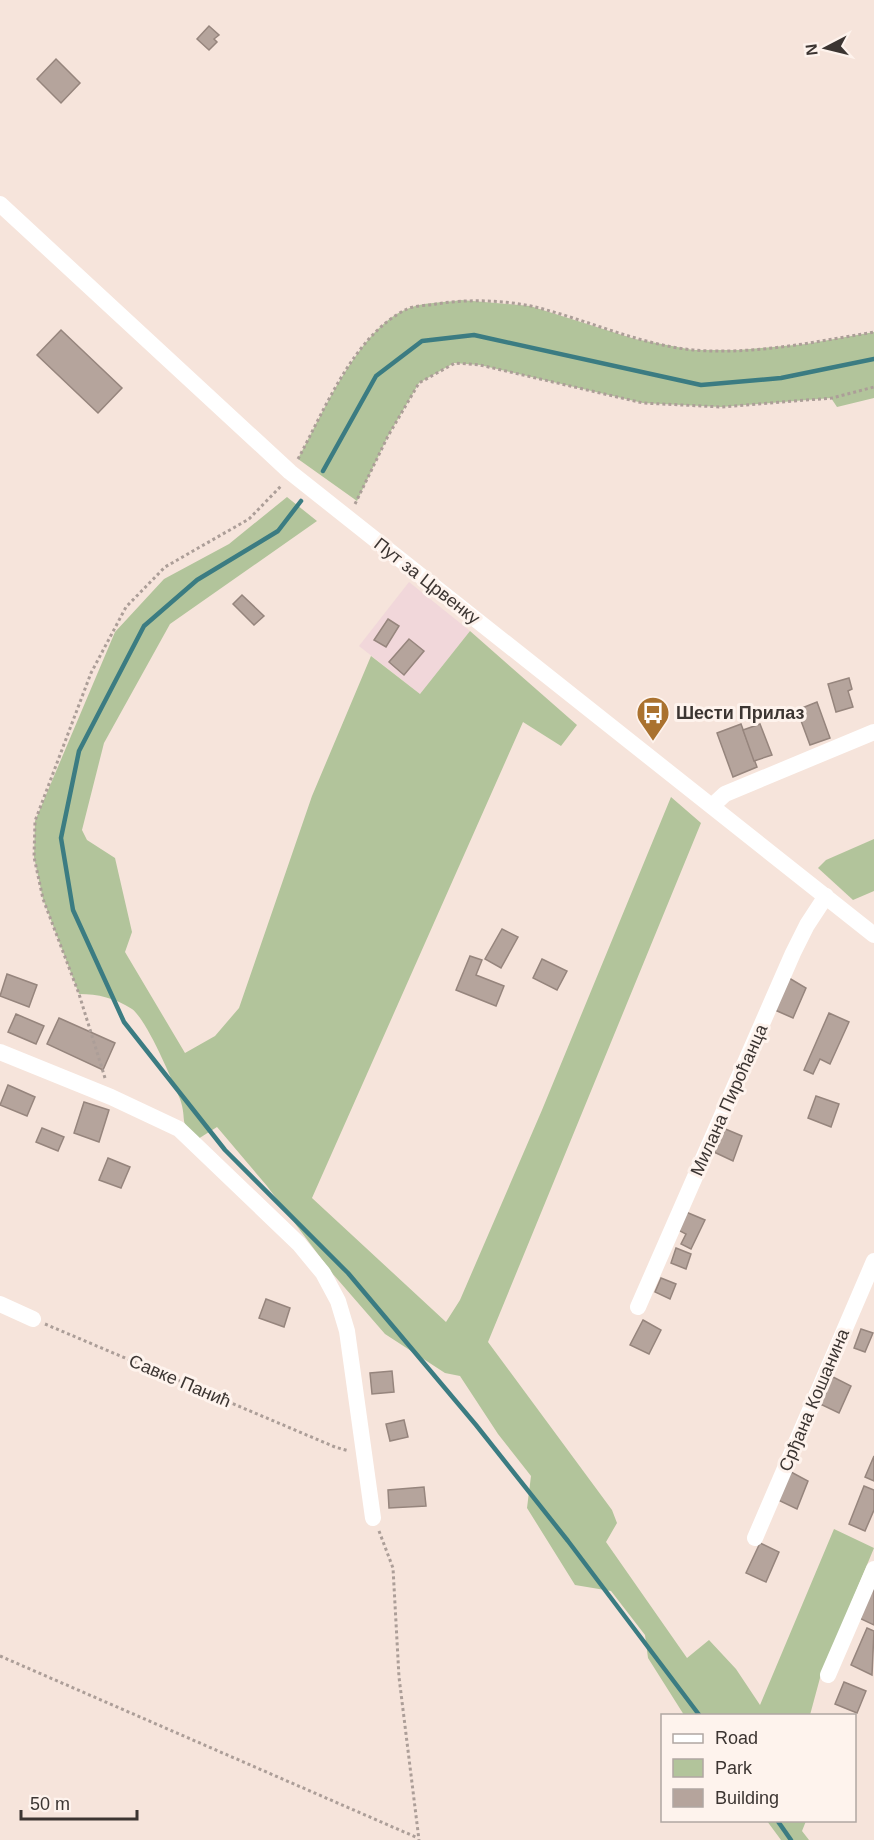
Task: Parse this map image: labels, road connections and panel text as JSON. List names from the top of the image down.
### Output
{
  "streets": {
    "street": ["Пут за Црвенку", "Милана Пироћанца", "Срђана Кошанина"],
    "path": ["Савке Панић"]
  },
  "crossings": [
    ["Пут за Црвенку", "Милана Пироћанца"]
  ],
  "places": {
    "bus stop": ["Шести Прилаз"]
  },
  "legend": ["Road", "Park", "Building"],
  "scale_bar": "50 m",
  "north": "left"
}
